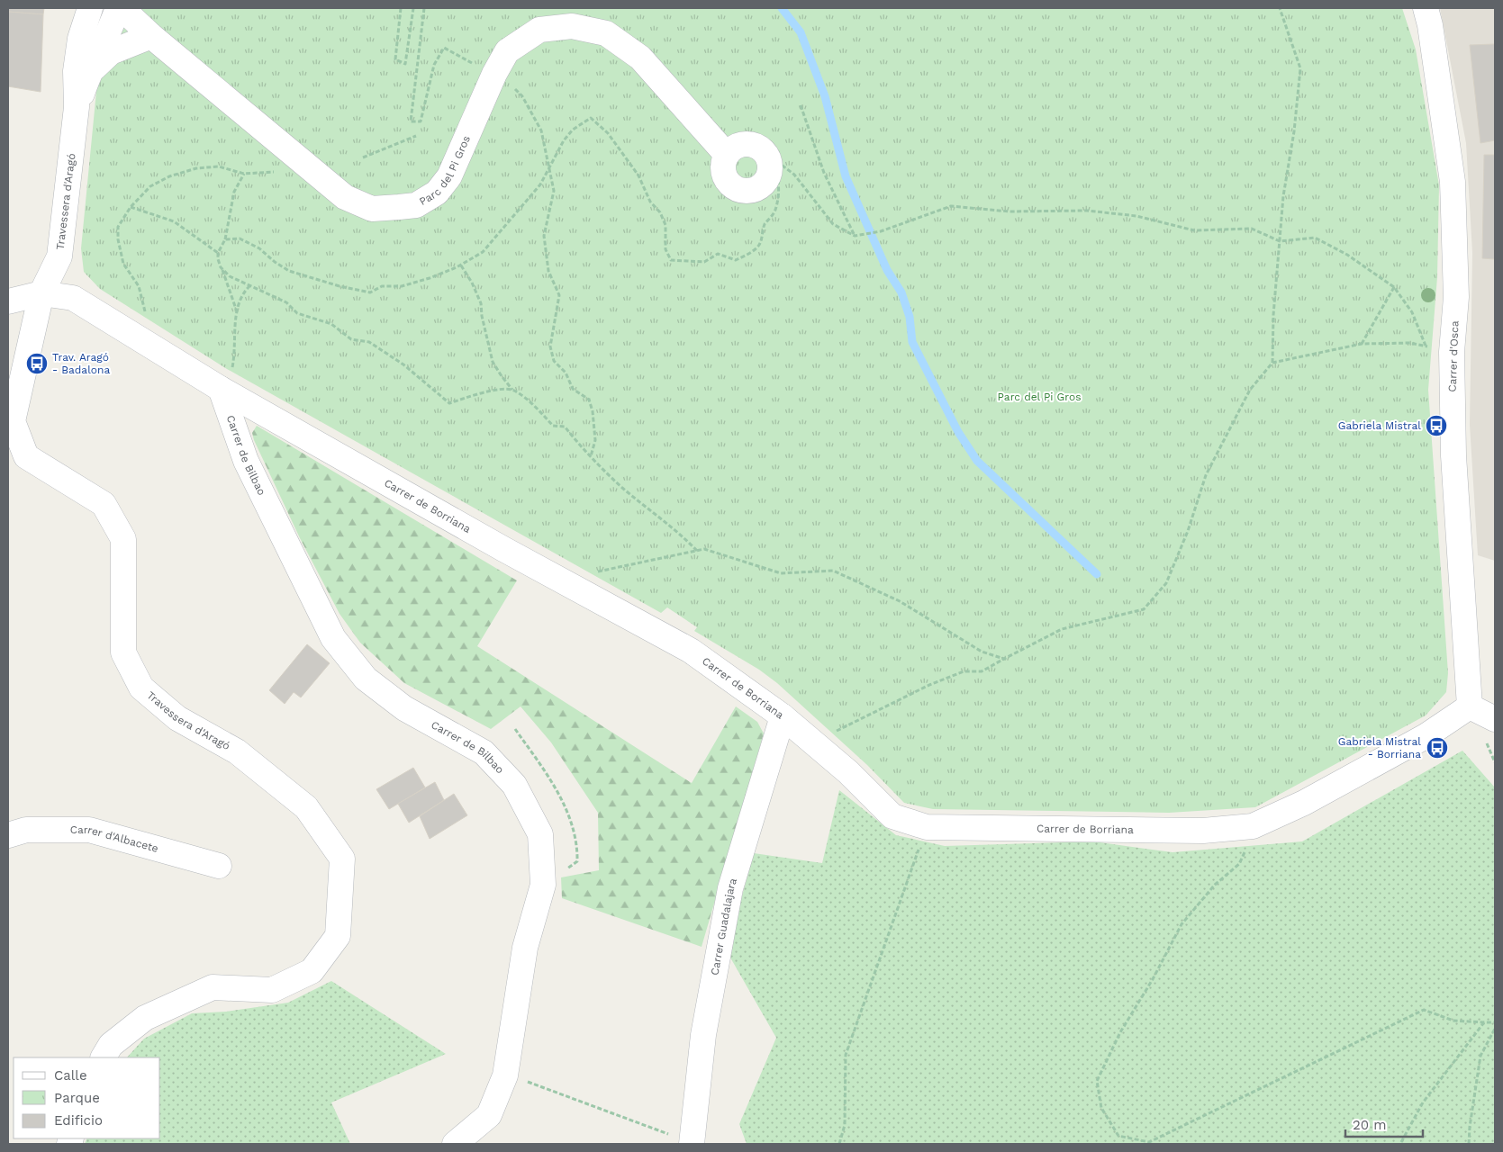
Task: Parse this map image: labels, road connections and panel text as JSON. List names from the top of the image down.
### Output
{
  "streets": {
    "street": [
      "Parc del Pi Gros",
      "Travessera d'Aragó",
      "Carrer d'Osca",
      "Carrer de Bilbao",
      "Carrer de Borriana",
      "Carrer d'Albacete",
      "Carrer Guadalajara"
    ]
  },
  "crossings": [
    ["Parc del Pi Gros", "Travessera d'Aragó"],
    ["Travessera d'Aragó", "Carrer de Borriana"],
    ["Carrer d'Osca", "Carrer de Borriana"],
    ["Carrer de Bilbao", "Carrer de Borriana"],
    ["Carrer de Borriana", "Carrer Guadalajara"]
  ],
  "parks": ["Parc del Pi Gros"],
  "places": {
    "bus stop": ["Trav. Aragó - Badalona", "Gabriela Mistral", "Gabriela Mistral - Borriana"]
  },
  "legend": ["Calle", "Parque", "Edificio"],
  "scale_bar": "20 m"
}
